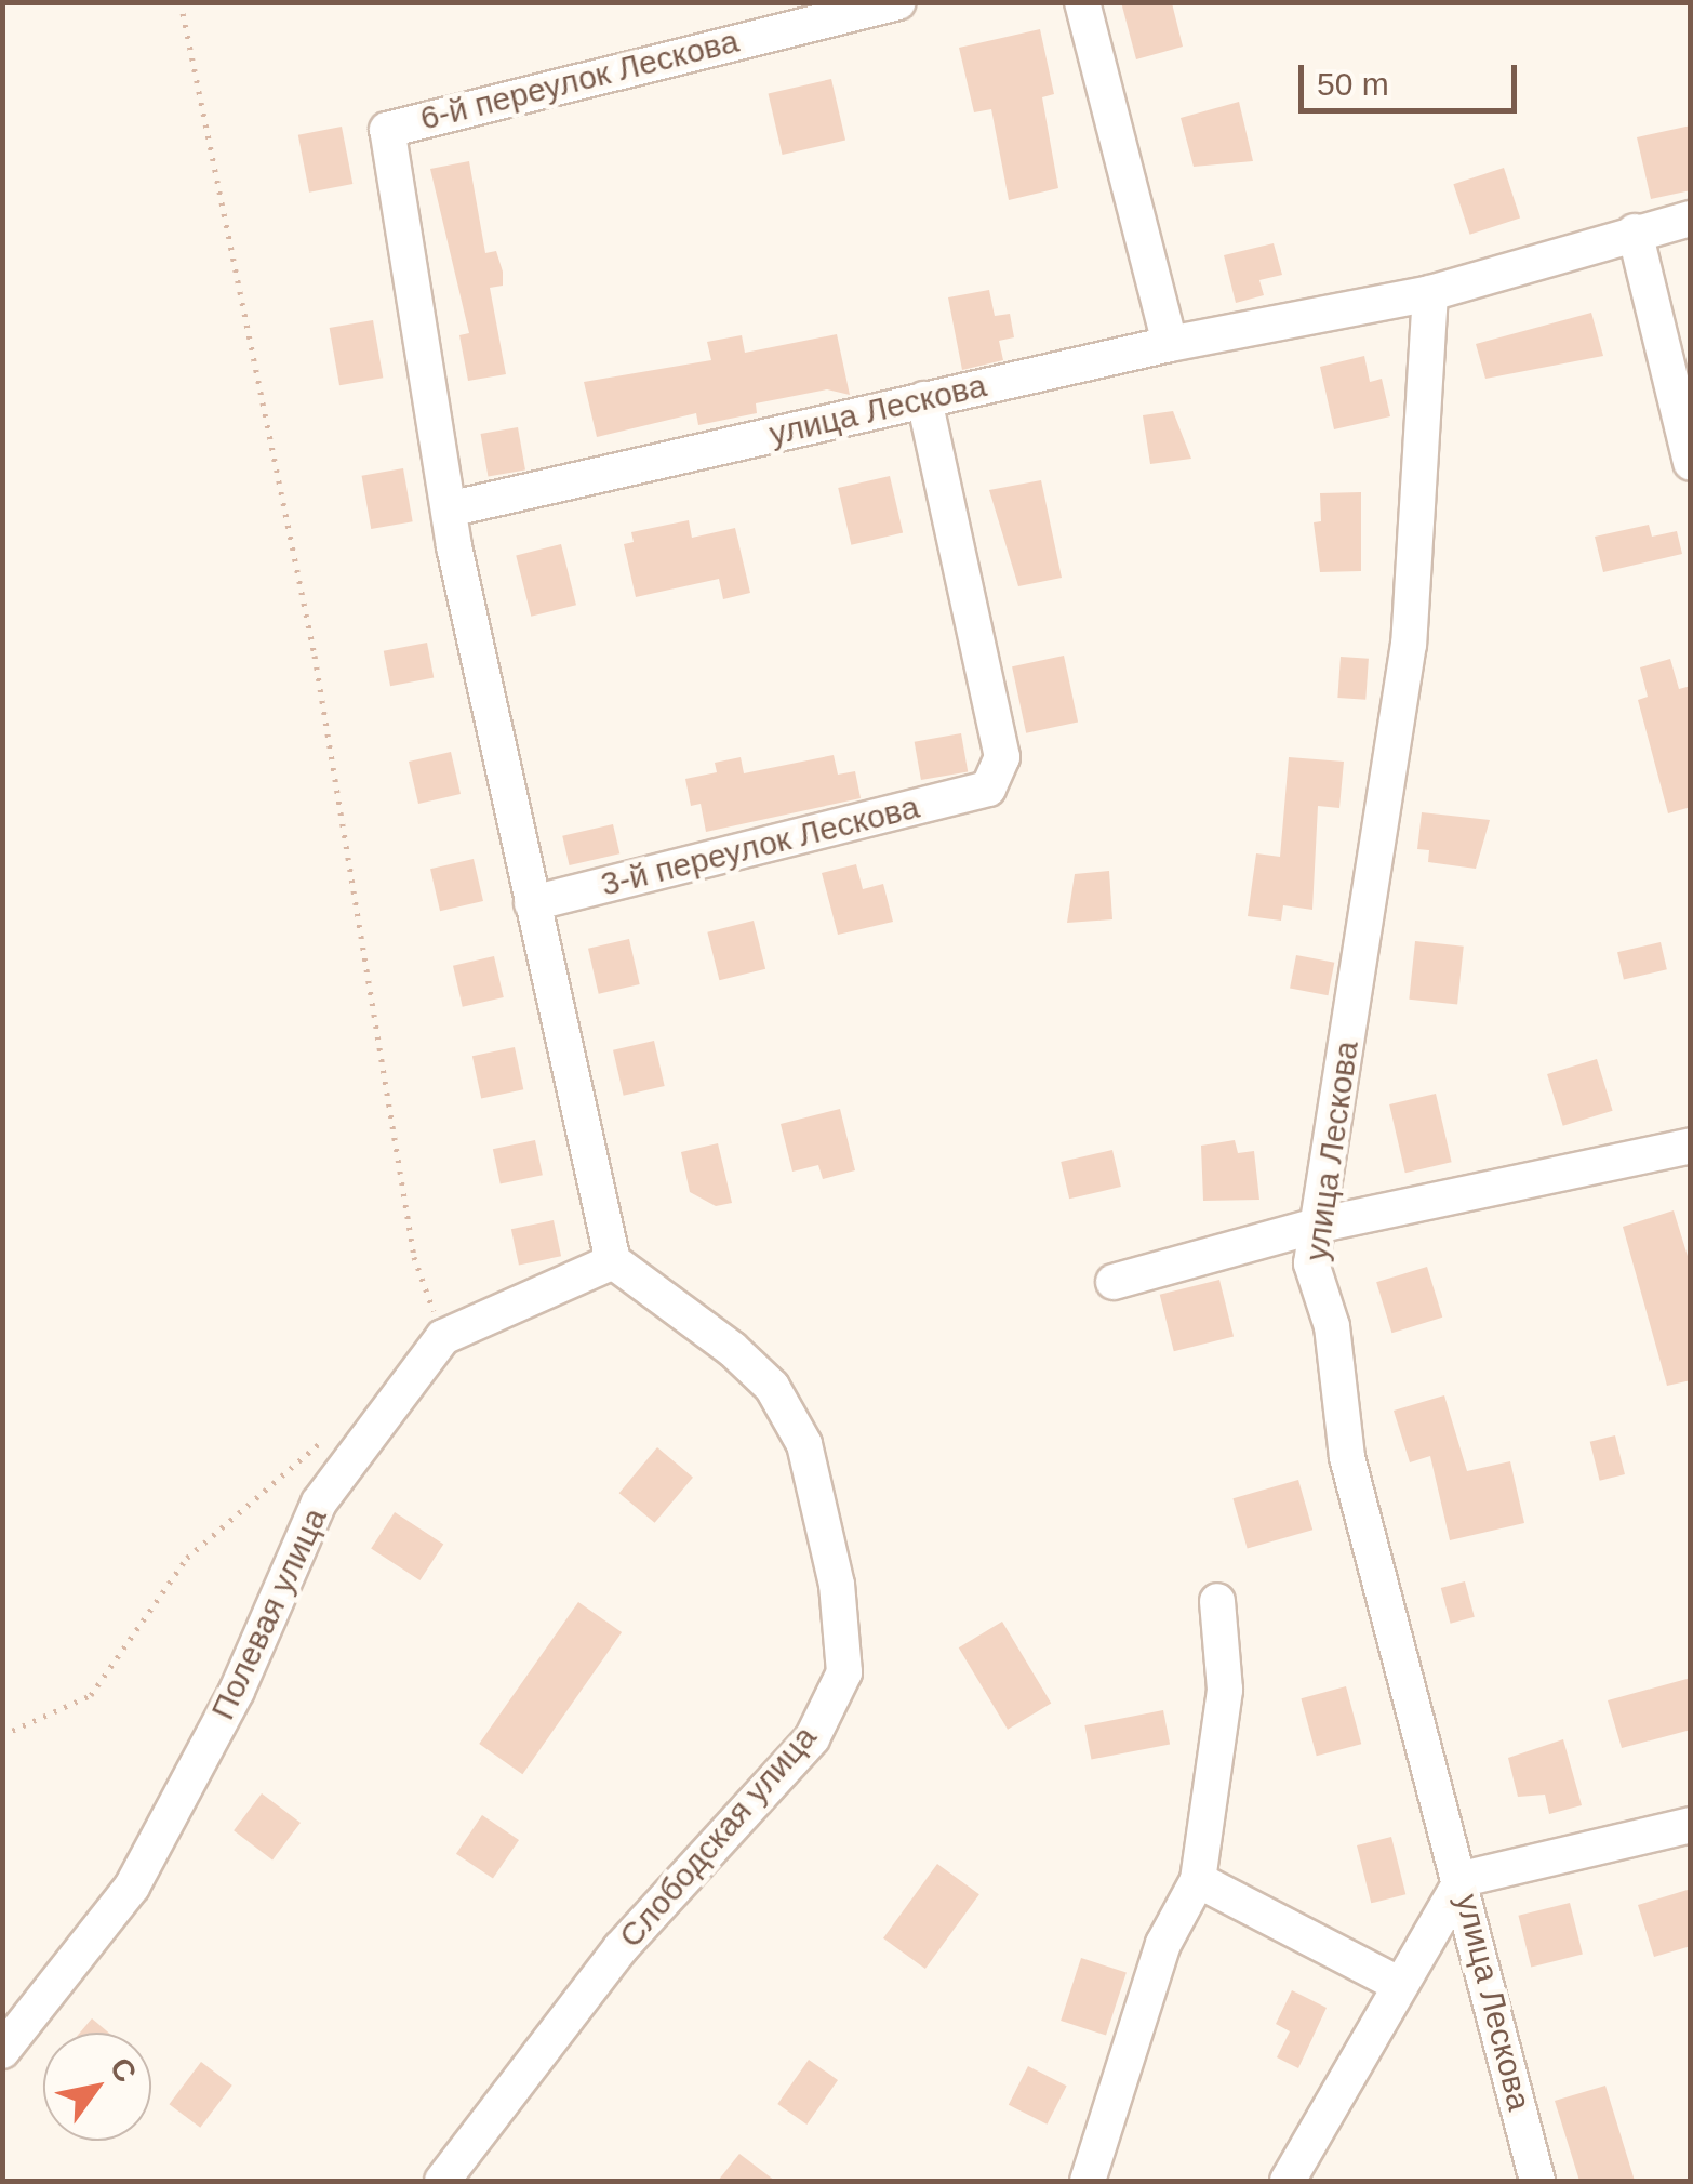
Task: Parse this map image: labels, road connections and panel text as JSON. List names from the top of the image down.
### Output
{
  "streets": {
    "street": [
      "6-й переулок Лескова",
      "улица Лескова",
      "3-й переулок Лескова",
      "Полевая улица",
      "Слободская улица"
    ]
  },
  "crossings": [
    ["6-й переулок Лескова", "улица Лескова"],
    ["улица Лескова", "3-й переулок Лескова"],
    ["Полевая улица", "Слободская улица"]
  ],
  "scale_bar": "50 m",
  "north": "top right"
}
